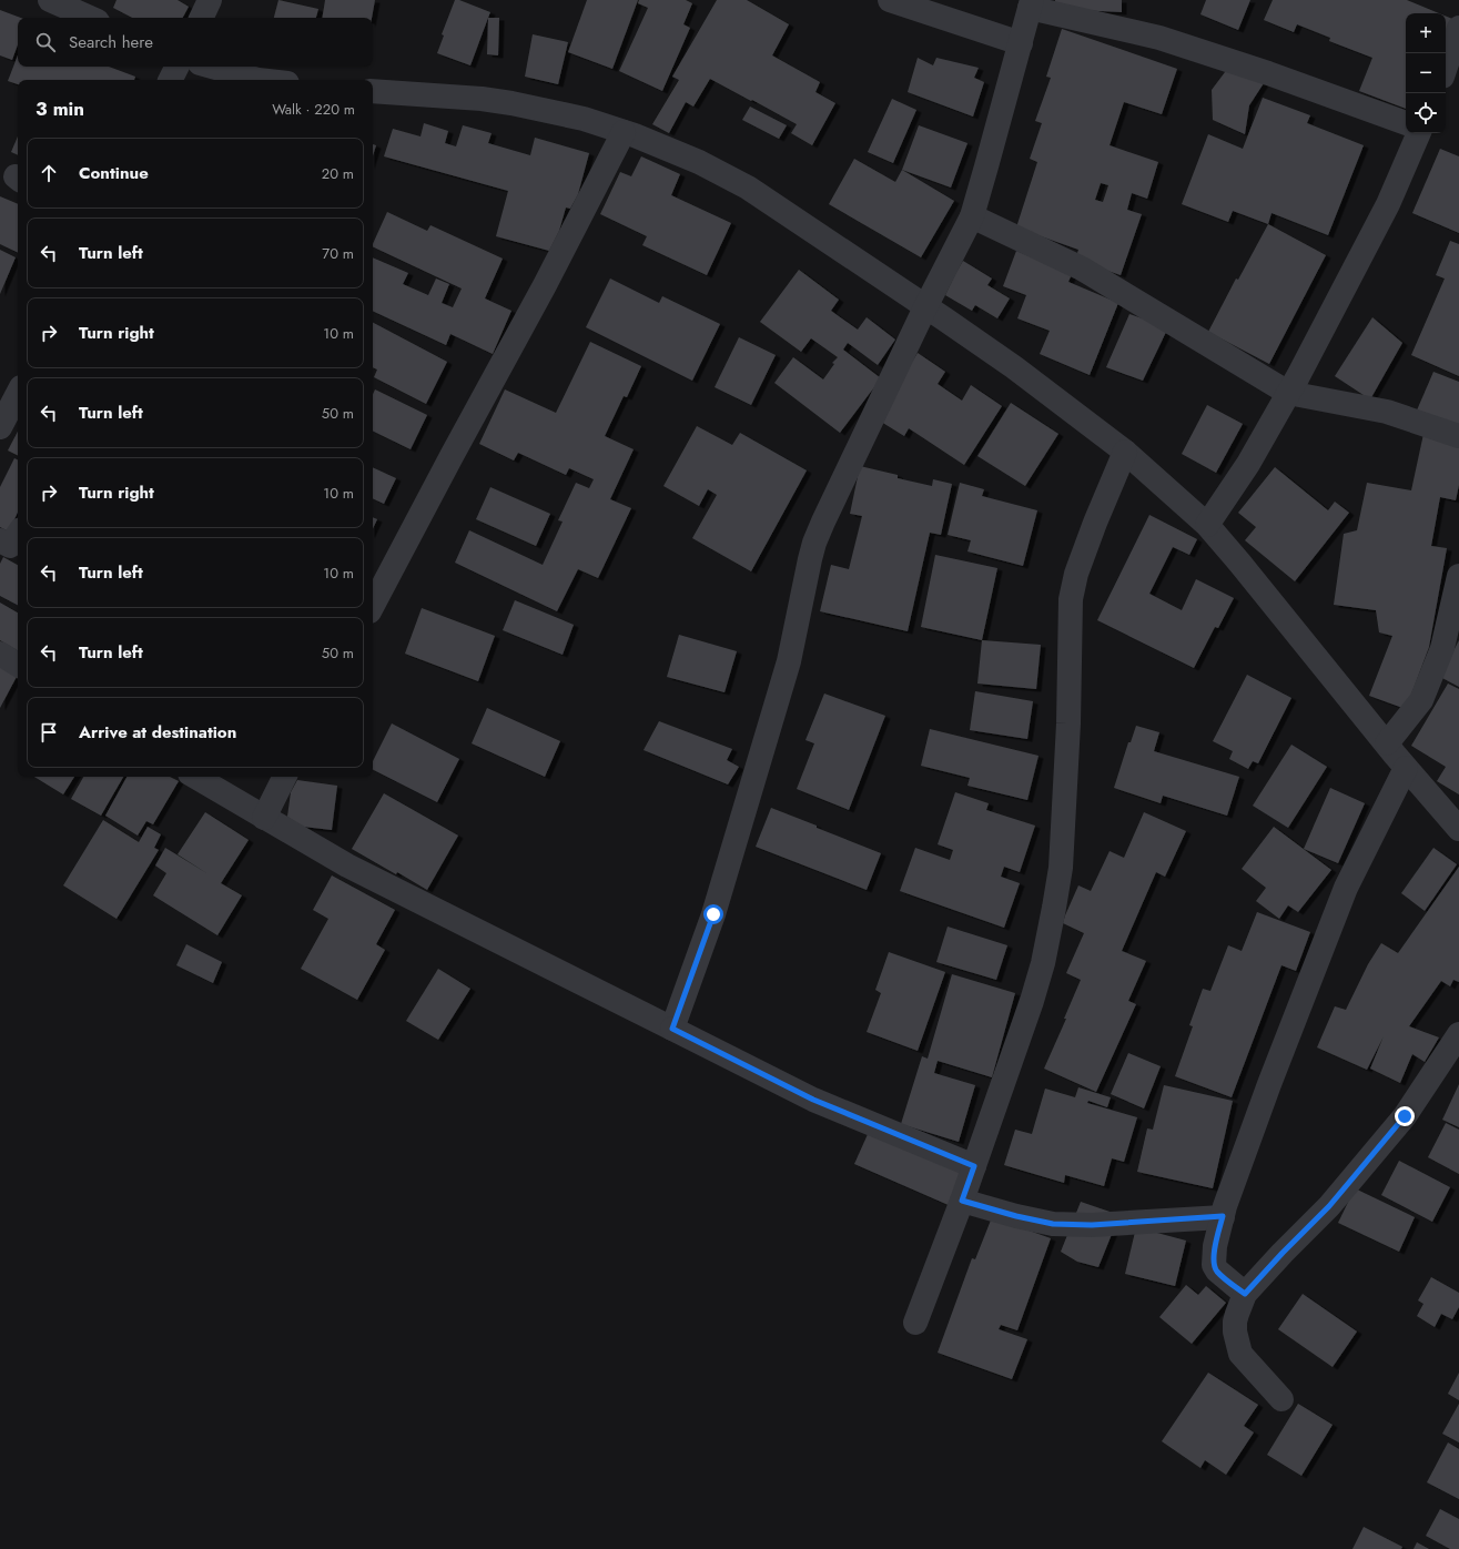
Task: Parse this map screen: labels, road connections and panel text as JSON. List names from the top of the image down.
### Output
{
  "page": {
    "map_buttons": ["+", "−"],
    "search": "Search here",
    "heading": ["3 min", "Walk · 220 m"],
    "list": [
      ["Continue", "20 m"],
      ["Turn left", "70 m"],
      ["Turn right", "10 m"],
      ["Turn left", "50 m"],
      ["Turn right", "10 m"],
      ["Turn left", "10 m"],
      ["Turn left", "50 m"],
      "Arrive at destination"
    ]
  }
}
